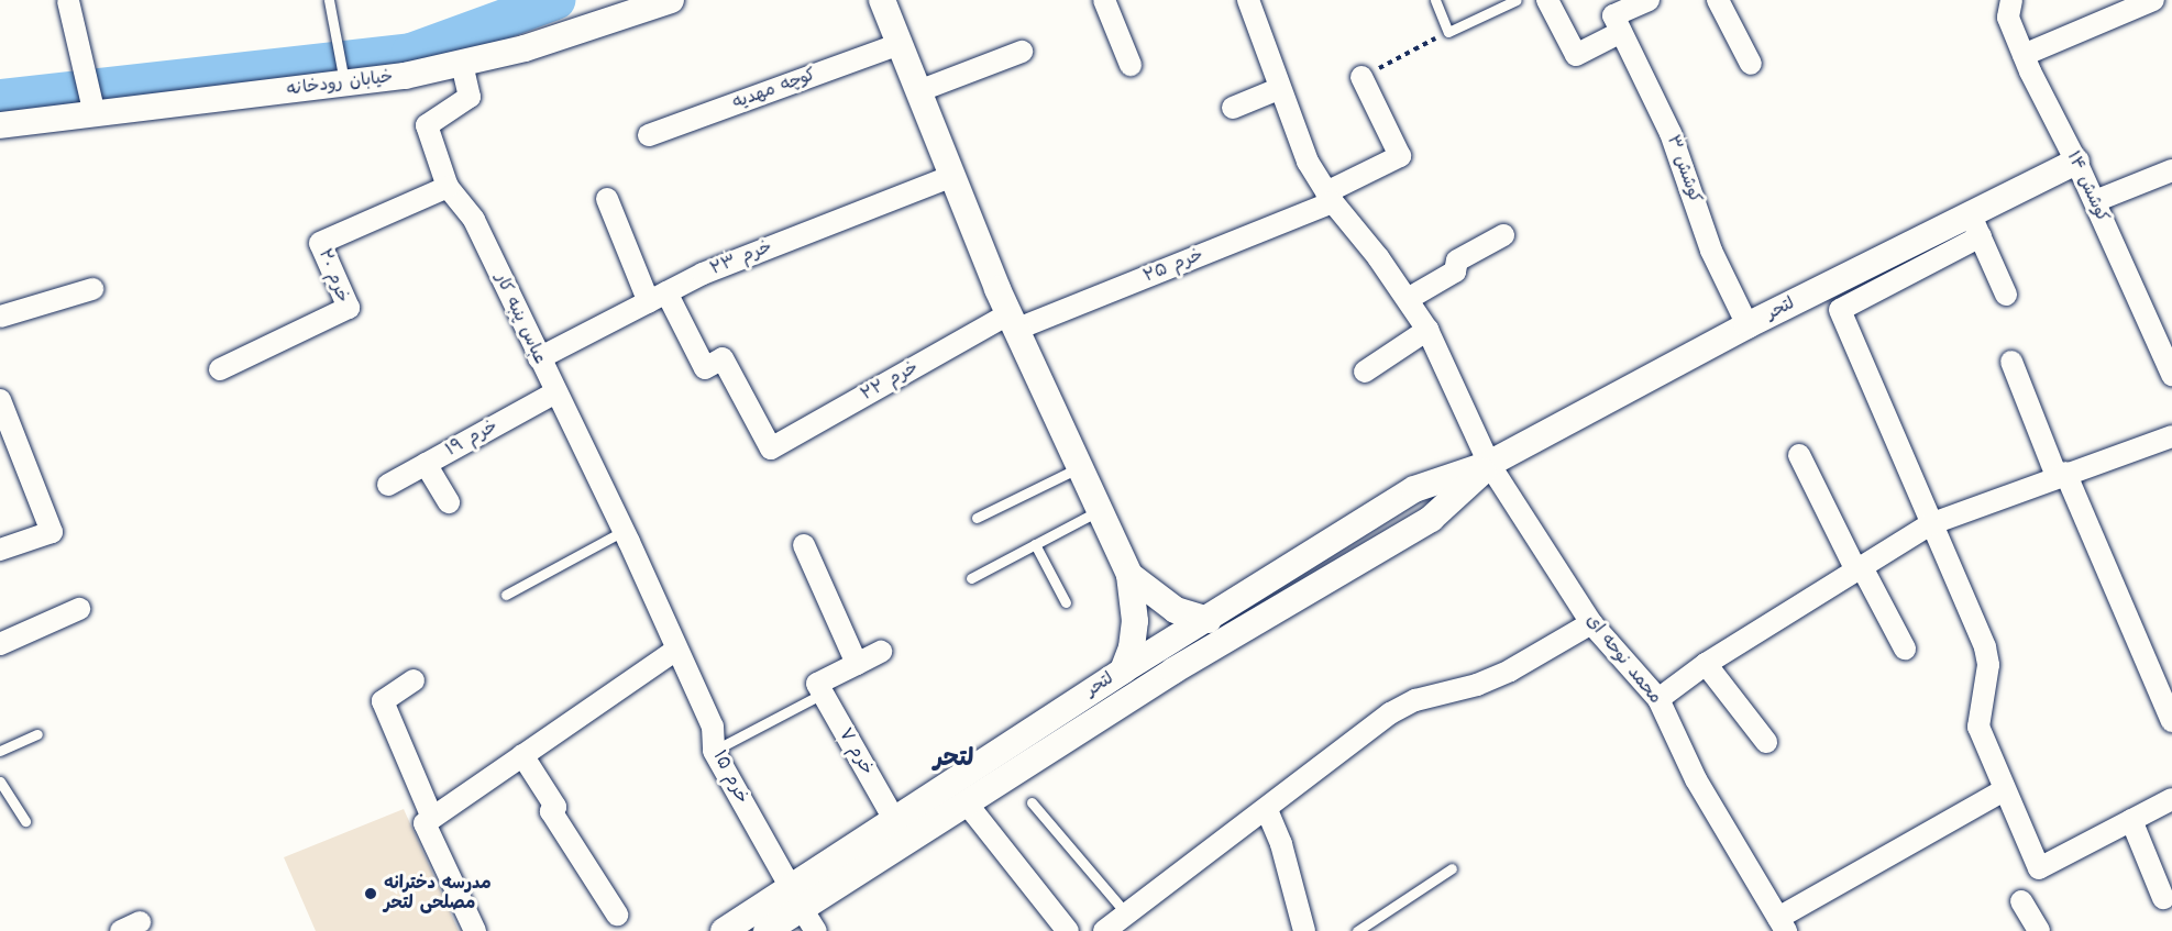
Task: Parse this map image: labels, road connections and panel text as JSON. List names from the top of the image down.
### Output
{
  "streets": {
    "street": [
      "خیابان رودخانه",
      "کوچه مهدیه",
      "کوشش ۳",
      "کوشش ۱۴",
      "خرم ۲۳",
      "خرم ۲۵",
      "خرم ۲۰",
      "لتحر",
      "عباس پنبه کار",
      "خرم ۲۲",
      "خرم ۱۹",
      "محمد نوحه ای",
      "خرم ۷",
      "خرم ۱۵"
    ]
  },
  "crossings": [
    ["خیابان رودخانه", "عباس پنبه کار"],
    ["کوشش ۳", "لتحر"],
    ["کوشش ۱۴", "لتحر"],
    ["خرم ۲۳", "عباس پنبه کار"],
    ["خرم ۲۳", "خرم ۲۲"],
    ["خرم ۲۵", "خرم ۲۲"],
    ["خرم ۲۵", "محمد نوحه ای"],
    ["خرم ۲۰", "عباس پنبه کار"],
    ["لتحر", "محمد نوحه ای"],
    ["لتحر", "خرم ۷"],
    ["لتحر", "خرم ۱۵"],
    ["عباس پنبه کار", "خرم ۱۹"],
    ["عباس پنبه کار", "خرم ۱۵"]
  ],
  "districts": ["لتحر"],
  "places": ["مدرسه دخترانه مصلحی لتحر"]
}
